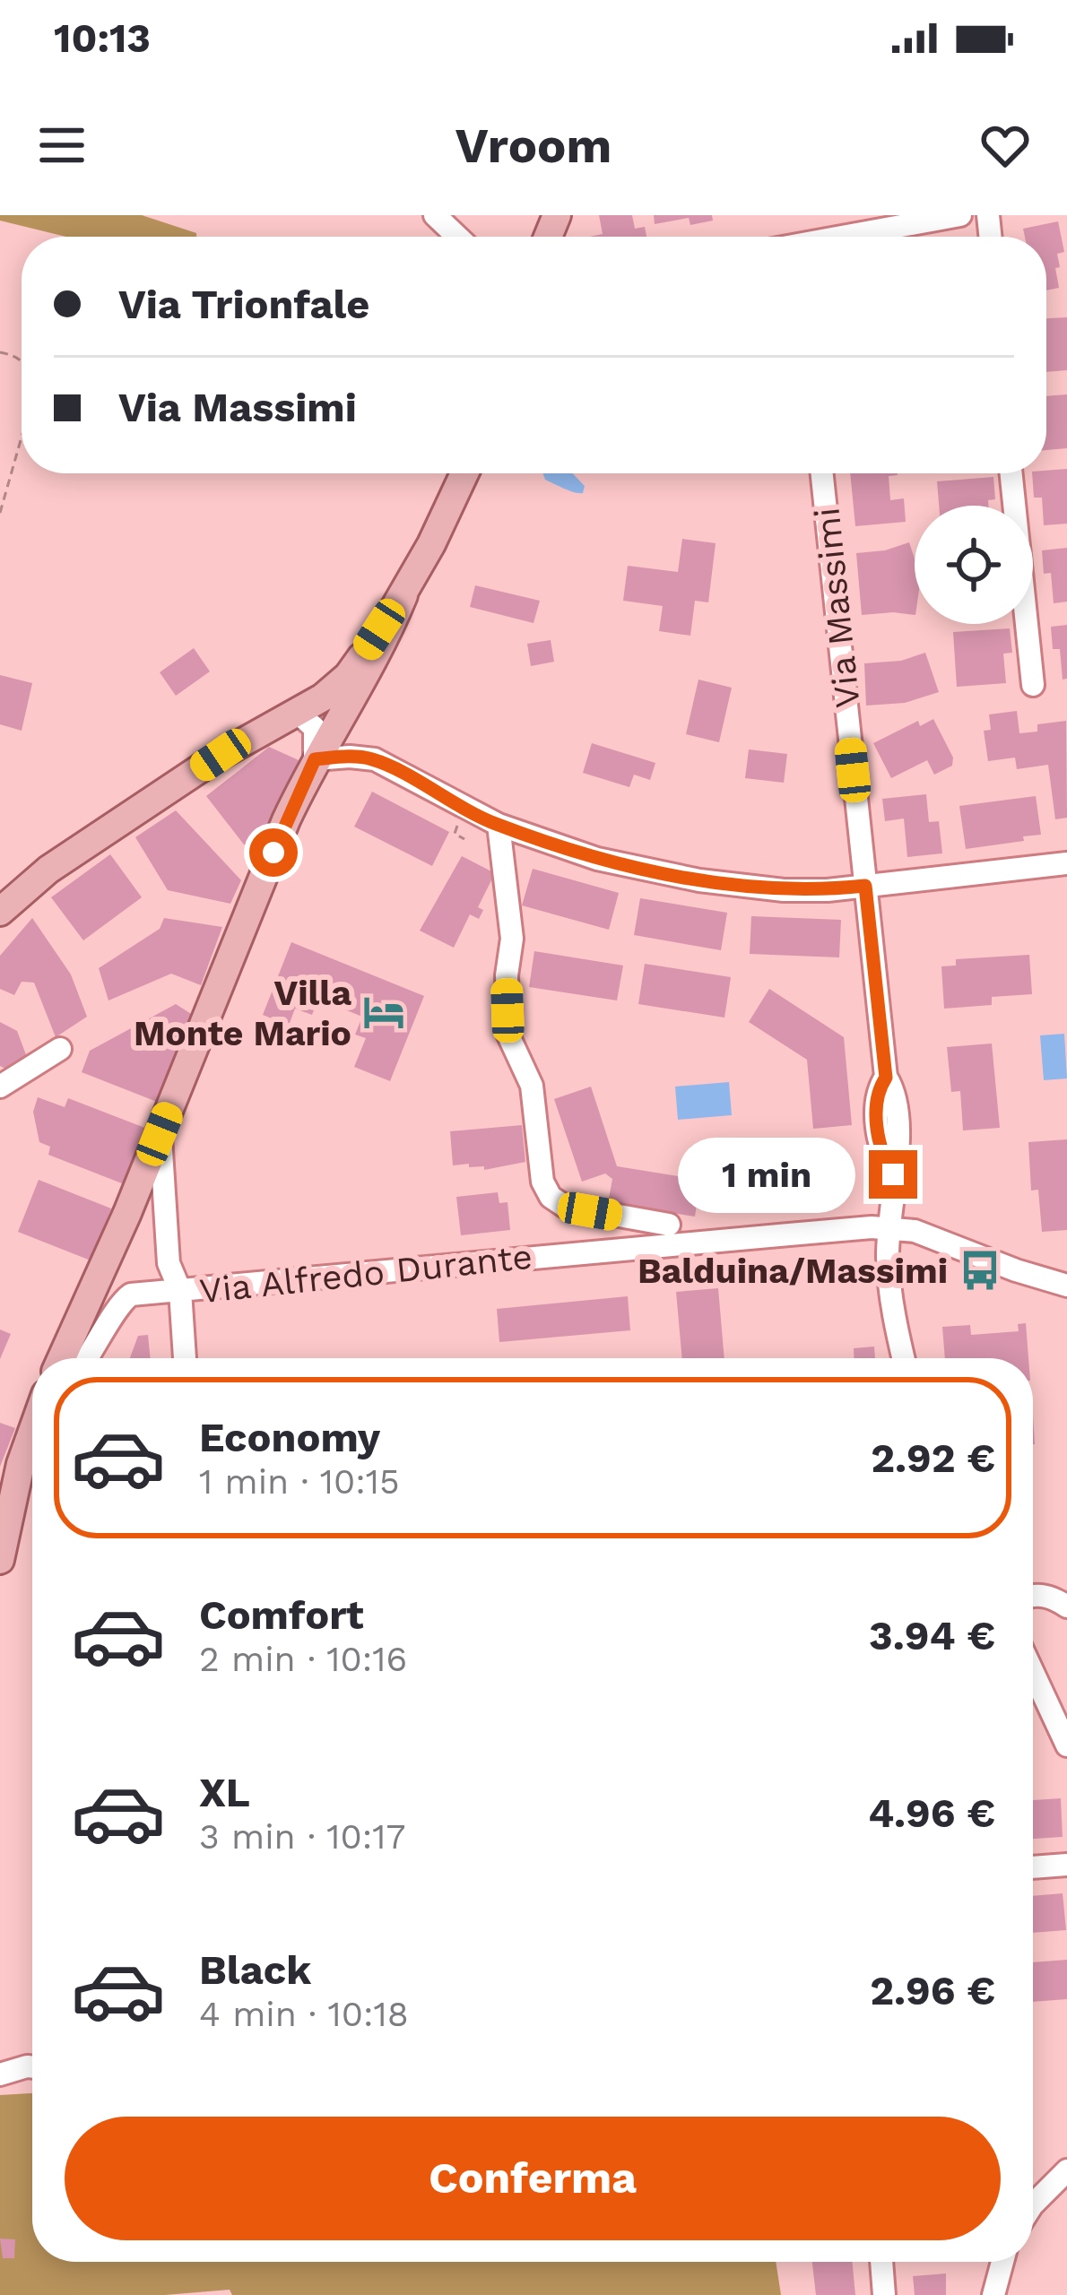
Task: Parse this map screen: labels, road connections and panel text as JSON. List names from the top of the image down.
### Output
{
  "streets": {
    "street": ["Via Massimi", "Via Alfredo Durante"]
  },
  "crossings": [
    ["Via Massimi", "Via Alfredo Durante"]
  ],
  "places": {
    "hotel": ["Villa Monte Mario"],
    "bus stop": ["Balduina/Massimi"]
  },
  "page": {
    "status": "10:13",
    "header": "Vroom",
    "banner": ["Via Trionfale", "Via Massimi"],
    "bubble": "1 min",
    "list": [
      {
        "name": "Economy",
        "note": "1 min · 10:15",
        "value": "2.92 €"
      },
      {
        "name": "Comfort",
        "note": "2 min · 10:16",
        "value": "3.94 €"
      },
      {
        "name": "XL",
        "note": "3 min · 10:17",
        "value": "4.96 €"
      },
      {
        "name": "Black",
        "note": "4 min · 10:18",
        "value": "2.96 €"
      }
    ],
    "buttons": "Conferma"
  }
}
